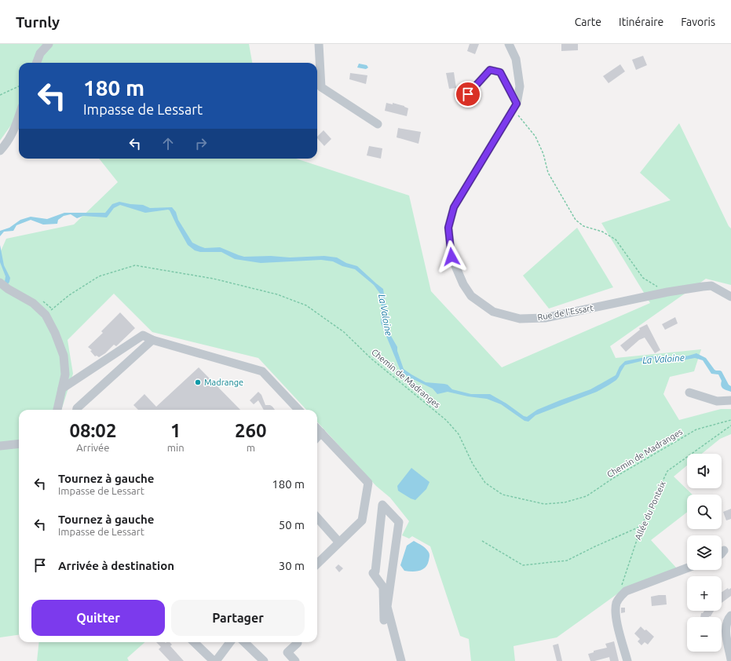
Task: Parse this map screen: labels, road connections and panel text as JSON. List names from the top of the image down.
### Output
{
  "streets": {
    "street": ["Rue de l'Essart"],
    "path": ["Chemin de Madranges", "Allée du Ponteix"]
  },
  "water": ["La Valoine"],
  "places": ["Madrange"],
  "page": {
    "header": "Turnly",
    "nav": ["Carte", "Itinéraire", "Favoris"],
    "turn": ["180 m", "Impasse de Lessart"],
    "eta": [
      "08:02",
      "Arrivée",
      "1",
      "min",
      "260",
      "m"
    ],
    "map_buttons": ["+", "−"],
    "list": [
      {
        "name": "Tournez à gauche",
        "note": "Impasse de Lessart",
        "value": "180 m"
      },
      {
        "name": "Tournez à gauche",
        "note": "Impasse de Lessart",
        "value": "50 m"
      },
      {
        "name": "Arrivée à destination",
        "value": "30 m"
      }
    ],
    "buttons": ["Quitter", "Partager"]
  }
}
